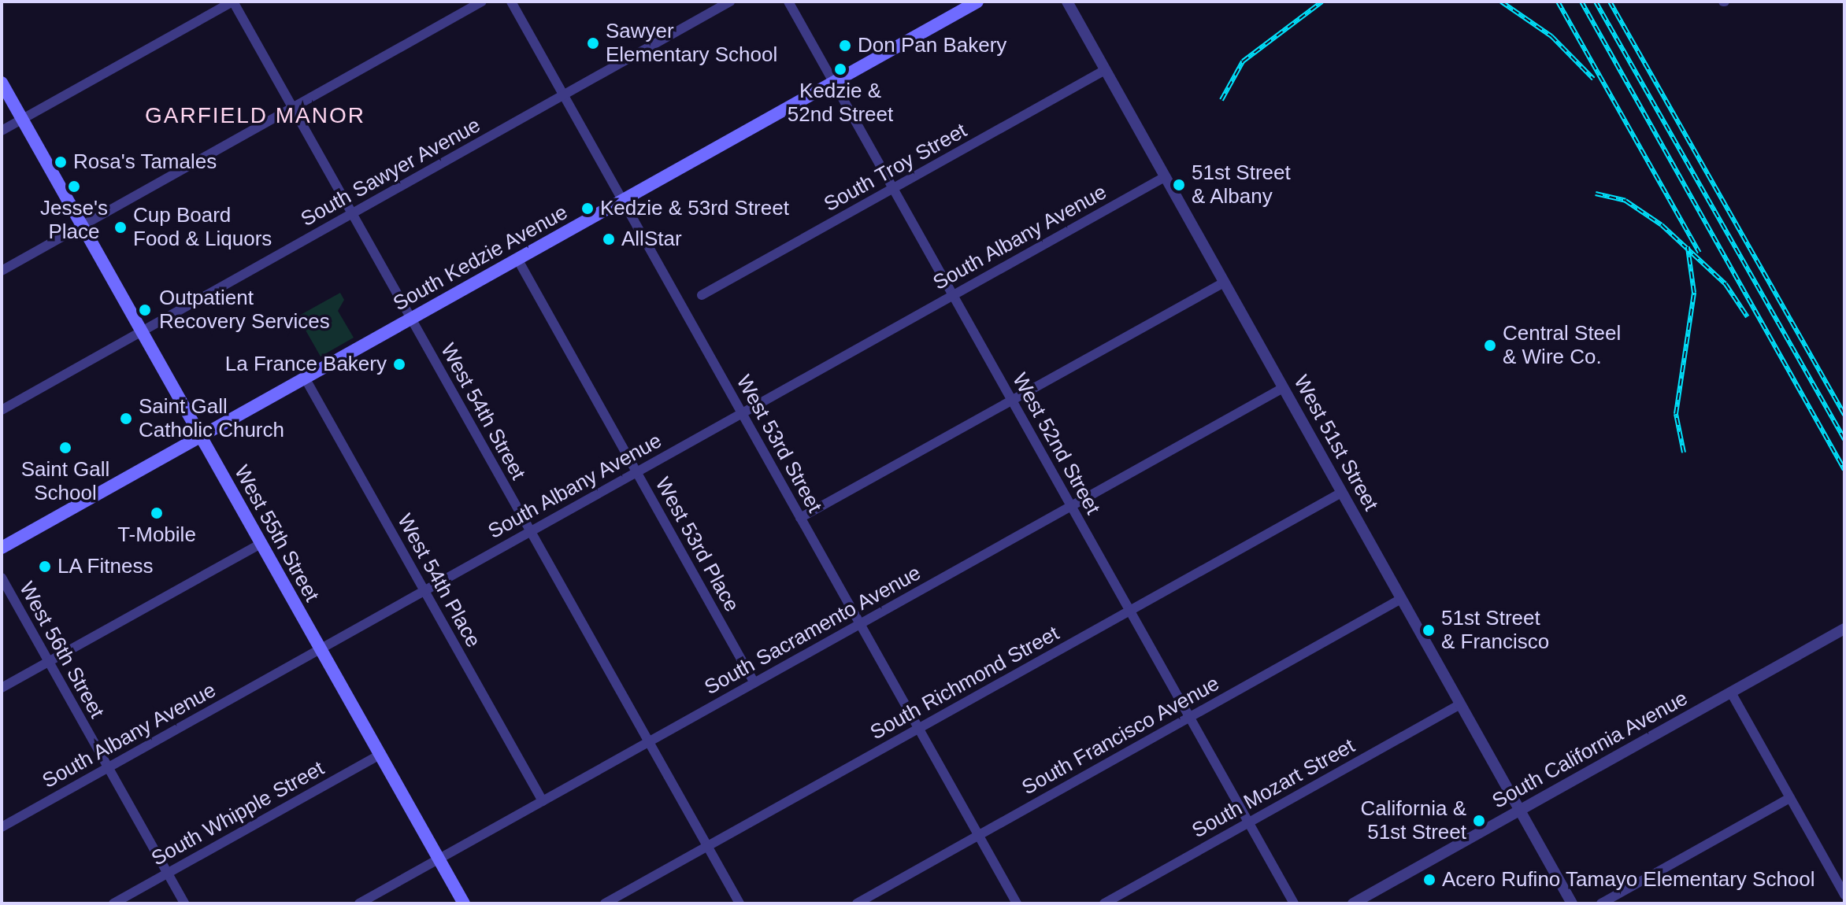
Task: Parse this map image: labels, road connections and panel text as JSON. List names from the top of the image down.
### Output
{
  "streets": {
    "main road": ["South Kedzie Avenue", "West 55th Street"],
    "street": [
      "South Troy Street",
      "South Sawyer Avenue",
      "South Albany Avenue",
      "West 54th Street",
      "West 51st Street",
      "West 53rd Street",
      "West 52nd Street",
      "West 53rd Place",
      "West 54th Place",
      "South Sacramento Avenue",
      "West 56th Street",
      "South Richmond Street",
      "South Francisco Avenue",
      "South California Avenue",
      "South Mozart Street",
      "South Whipple Street"
    ]
  },
  "crossings": [
    ["South Troy Street", "West 51st Street"],
    ["South Troy Street", "West 52nd Street"],
    ["South Sawyer Avenue", "West 54th Street"],
    ["South Sawyer Avenue", "West 53rd Street"],
    ["South Sawyer Avenue", "West 55th Street"],
    ["South Albany Avenue", "West 54th Street"],
    ["South Albany Avenue", "West 51st Street"],
    ["South Albany Avenue", "West 53rd Street"],
    ["South Albany Avenue", "West 52nd Street"],
    ["South Albany Avenue", "West 55th Street"],
    ["South Albany Avenue", "West 53rd Place"],
    ["South Albany Avenue", "West 54th Place"],
    ["South Albany Avenue", "West 56th Street"],
    ["South Kedzie Avenue", "West 54th Street"],
    ["South Kedzie Avenue", "West 53rd Street"],
    ["South Kedzie Avenue", "West 52nd Street"],
    ["South Kedzie Avenue", "West 55th Street"],
    ["South Kedzie Avenue", "West 53rd Place"],
    ["South Kedzie Avenue", "West 54th Place"],
    ["West 54th Street", "South Sacramento Avenue"],
    ["West 54th Street", "South Richmond Street"],
    ["West 51st Street", "South Sacramento Avenue"],
    ["West 51st Street", "South Richmond Street"],
    ["West 51st Street", "South Francisco Avenue"],
    ["West 51st Street", "South California Avenue"],
    ["West 51st Street", "South Mozart Street"],
    ["West 53rd Street", "South Sacramento Avenue"],
    ["West 53rd Street", "South Richmond Street"],
    ["West 53rd Street", "South Francisco Avenue"],
    ["West 52nd Street", "South Sacramento Avenue"],
    ["West 52nd Street", "South Richmond Street"],
    ["West 52nd Street", "South Francisco Avenue"],
    ["West 52nd Street", "South Mozart Street"],
    ["West 55th Street", "South Sacramento Avenue"],
    ["West 55th Street", "South Whipple Street"],
    ["West 53rd Place", "South Sacramento Avenue"],
    ["West 54th Place", "South Sacramento Avenue"],
    ["West 56th Street", "South Whipple Street"]
  ],
  "districts": ["GARFIELD MANOR"],
  "places": [
    "Sawyer Elementary School",
    "Don Pan Bakery",
    "Kedzie & 52nd Street",
    "Rosa's Tamales",
    "51st Street & Albany",
    "Jesse's Place",
    "Kedzie & 53rd Street",
    "Cup Board Food & Liquors",
    "AllStar",
    "Outpatient Recovery Services",
    "Central Steel & Wire Co.",
    "La France Bakery",
    "Saint Gall Catholic Church",
    "Saint Gall School",
    "T-Mobile",
    "LA Fitness",
    "51st Street & Francisco",
    "California & 51st Street",
    "Acero Rufino Tamayo Elementary School"
  ]
}
